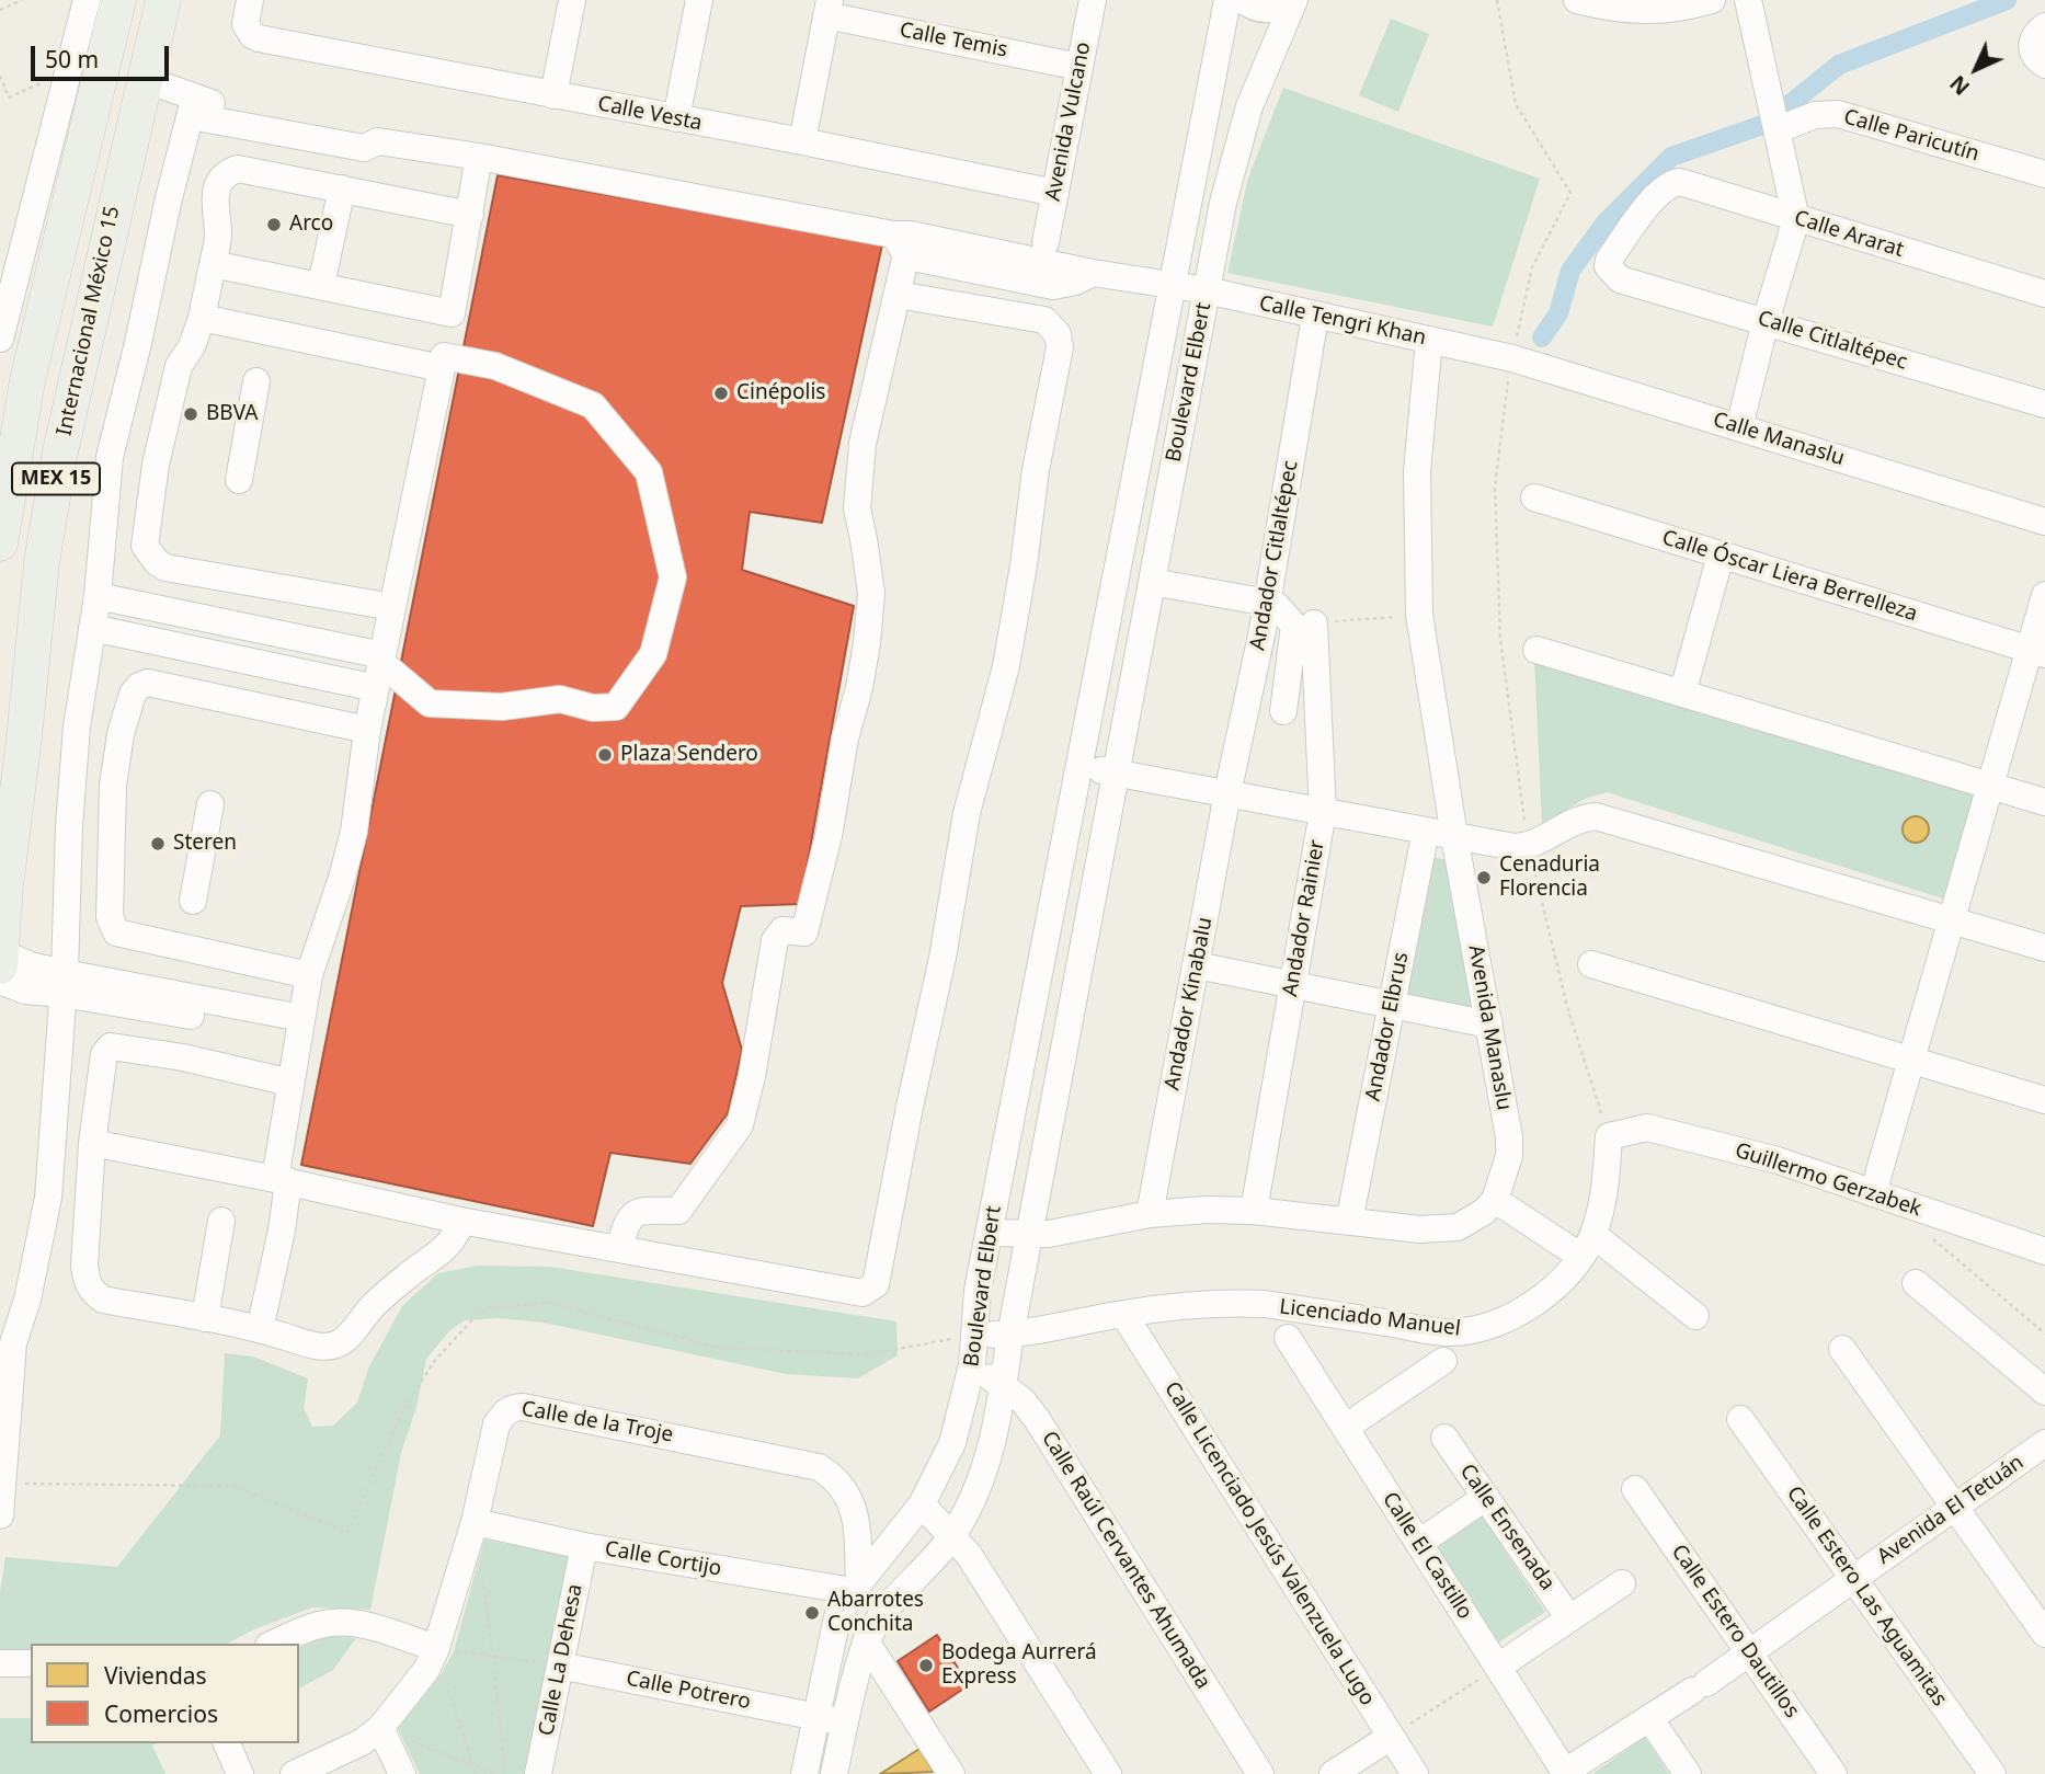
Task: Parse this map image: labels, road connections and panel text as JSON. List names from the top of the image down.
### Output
{
  "streets": {
    "main road": ["Internacional México 15", "MEX 15"],
    "street": [
      "Calle Temis",
      "Calle Vesta",
      "Avenida Vulcano",
      "Calle Paricutín",
      "Calle Ararat",
      "Calle Tengri Khan",
      "Calle Citlaltépec",
      "Boulevard Elbert",
      "Calle Manaslu",
      "Andador Citlaltépec",
      "Calle Óscar Liera Berrelleza",
      "Andador Rainier",
      "Andador Kinabalu",
      "Andador Elbrus",
      "Avenida Manaslu",
      "Guillermo Gerzabek",
      "Licenciado Manuel",
      "Calle de la Troje",
      "Avenida El Tetuán",
      "Calle Ensenada",
      "Calle Licenciado Jesús Valenzuela Lugo",
      "Calle El Castillo",
      "Calle Cortijo",
      "Calle Raúl Cervantes Ahumada",
      "Calle Estero Las Aguamitas",
      "Calle Estero Dautillos",
      "Calle La Dehesa",
      "Calle Potrero"
    ]
  },
  "crossings": [
    ["Calle Temis", "Avenida Vulcano"],
    ["Calle Vesta", "Avenida Vulcano"],
    ["Calle Ararat", "Calle Citlaltépec"],
    ["Calle Tengri Khan", "Boulevard Elbert"],
    ["Calle Tengri Khan", "Calle Manaslu"],
    ["Calle Tengri Khan", "Andador Citlaltépec"],
    ["Calle Tengri Khan", "Avenida Manaslu"],
    ["Boulevard Elbert", "Licenciado Manuel"],
    ["Boulevard Elbert", "Calle de la Troje"],
    ["Boulevard Elbert", "Calle Cortijo"],
    ["Boulevard Elbert", "Calle Raúl Cervantes Ahumada"],
    ["Boulevard Elbert", "Calle Potrero"],
    ["Andador Citlaltépec", "Andador Kinabalu"],
    ["Guillermo Gerzabek", "Licenciado Manuel"],
    ["Licenciado Manuel", "Calle Licenciado Jesús Valenzuela Lugo"],
    ["Calle de la Troje", "Calle Cortijo"],
    ["Avenida El Tetuán", "Calle El Castillo"],
    ["Avenida El Tetuán", "Calle Estero Las Aguamitas"],
    ["Avenida El Tetuán", "Calle Estero Dautillos"],
    ["Calle Cortijo", "Calle La Dehesa"],
    ["Calle La Dehesa", "Calle Potrero"]
  ],
  "places": [
    "Arco",
    "Cinépolis",
    "BBVA",
    "Plaza Sendero",
    "Steren",
    "Cenaduria Florencia",
    "Abarrotes Conchita",
    "Bodega Aurrerá Express"
  ],
  "legend": ["Viviendas", "Comercios"],
  "scale_bar": "50 m",
  "north": "bottom left"
}
